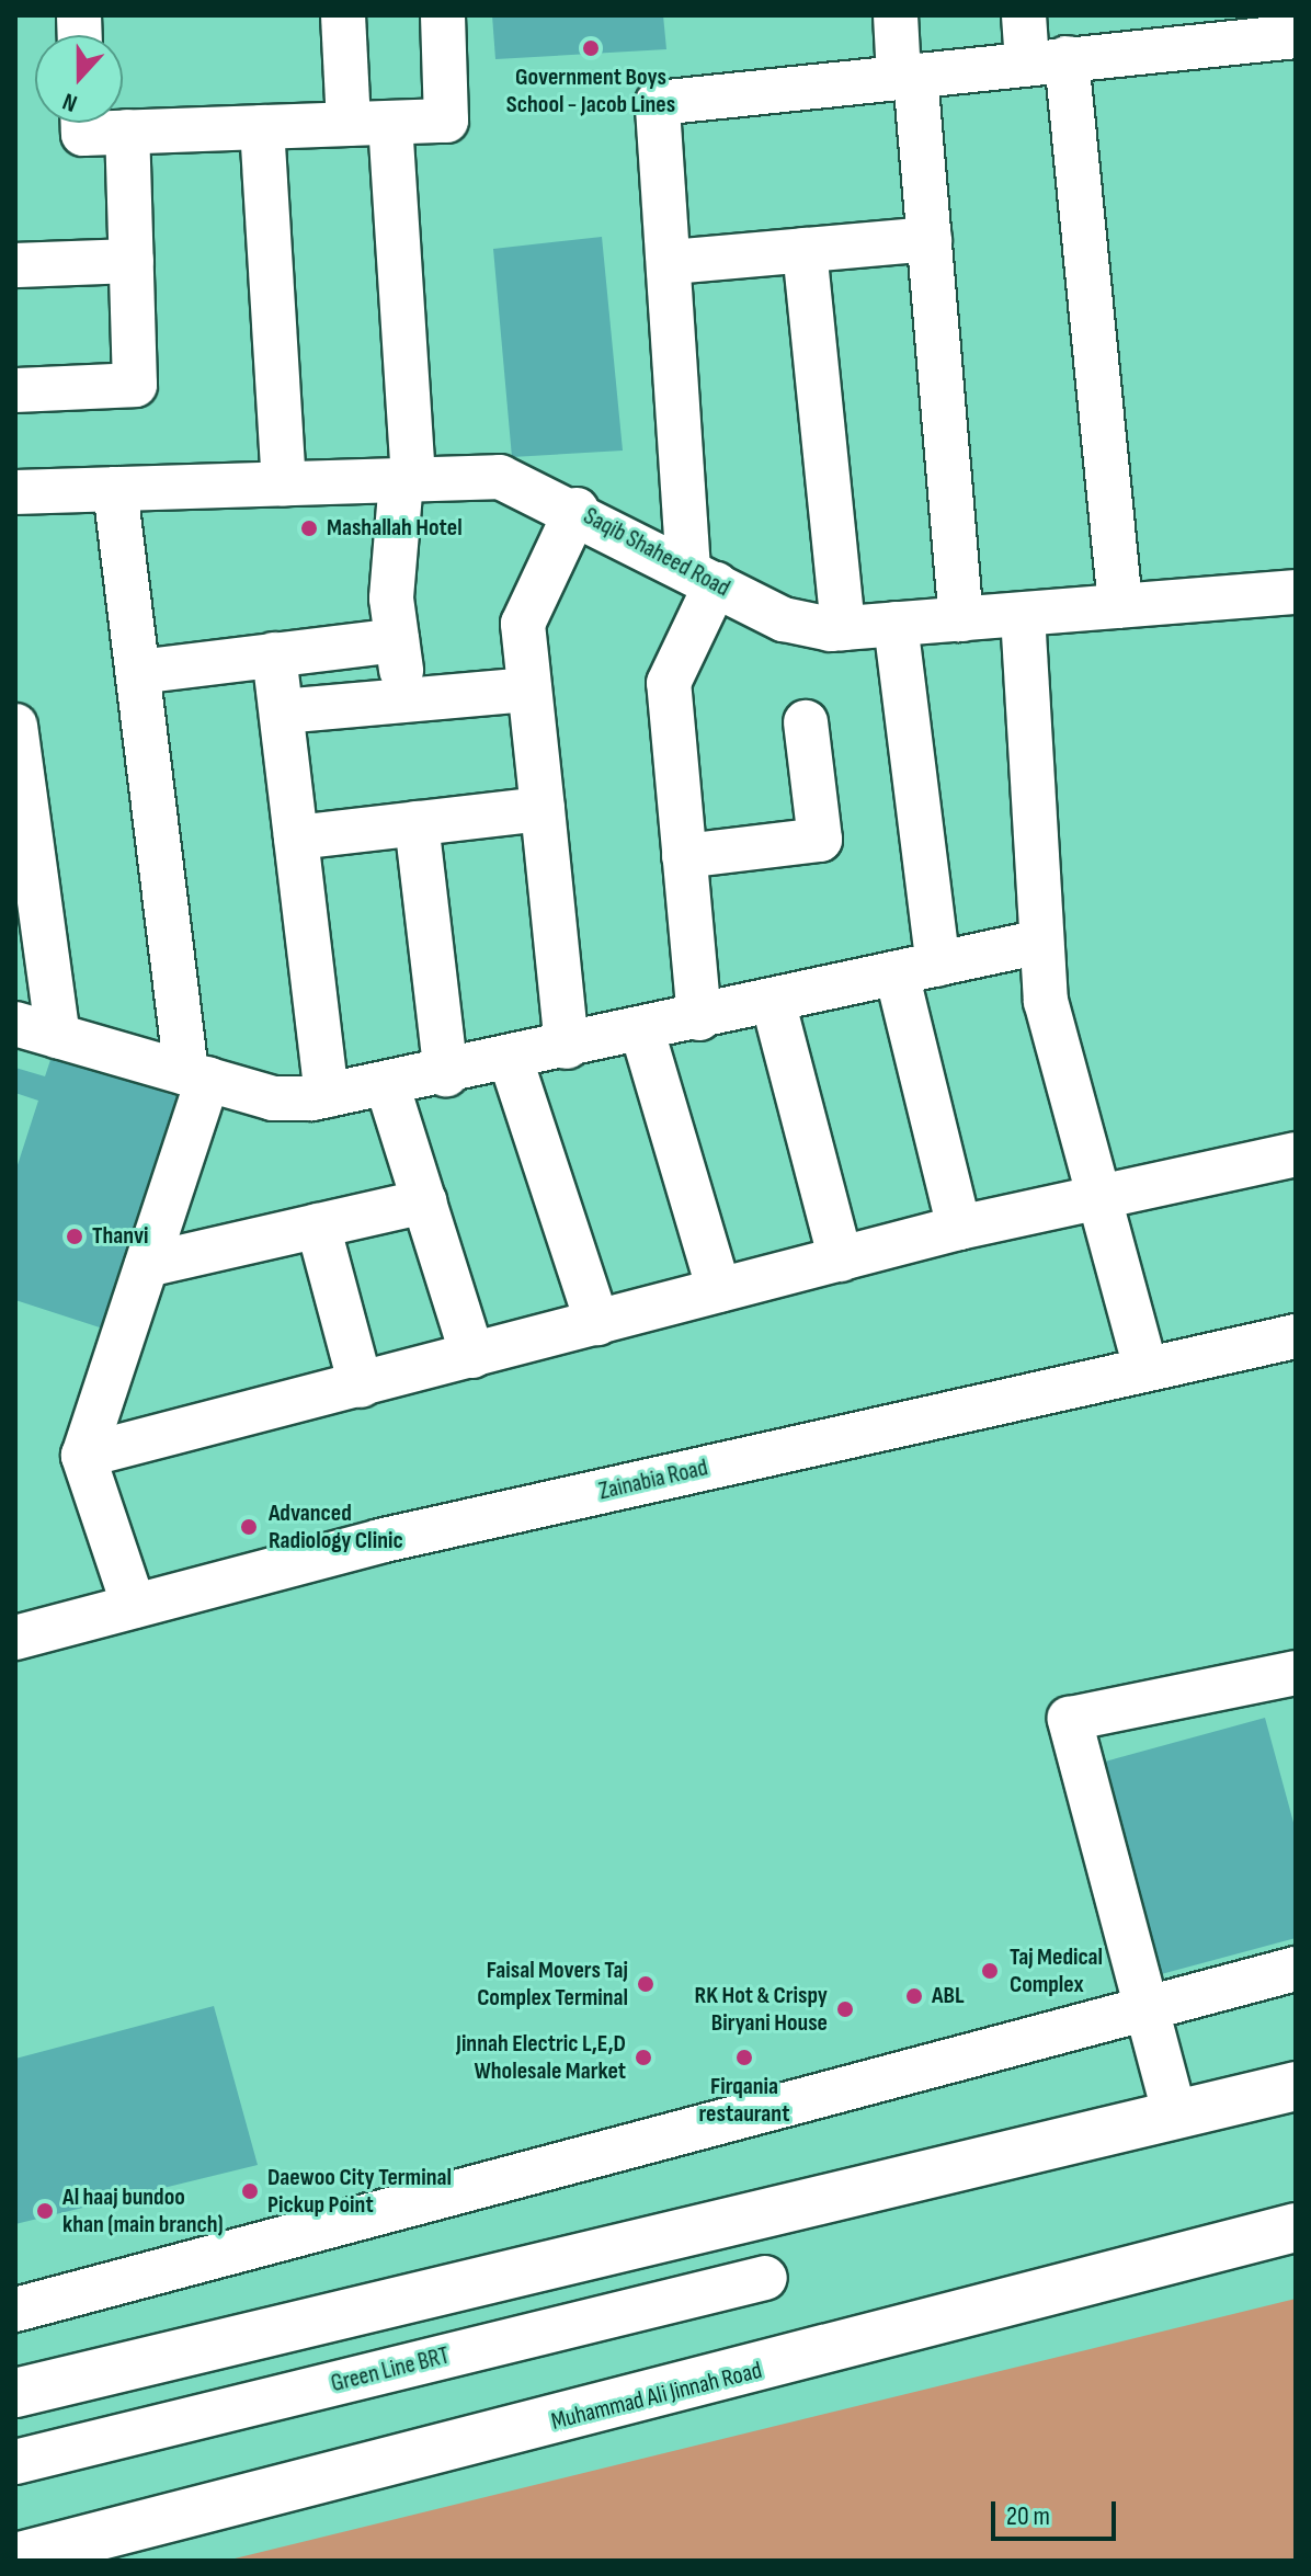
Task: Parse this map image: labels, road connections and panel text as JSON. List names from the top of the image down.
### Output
{
  "streets": {
    "highway": ["Muhammad Ali Jinnah Road"],
    "street": ["Saqib Shaheed Road", "Zainabia Road", "Green Line BRT"]
  },
  "places": [
    "Government Boys School - Jacob Lines",
    "Mashallah Hotel",
    "Thanvi",
    "Advanced Radiology Clinic",
    "Taj Medical Complex",
    "Faisal Movers Taj Complex Terminal",
    "ABL",
    "RK Hot & Crispy Biryani House",
    "Jinnah Electric L,E,D Wholesale Market",
    "Firqania restaurant",
    "Daewoo City Terminal Pickup Point",
    "Al haaj bundoo khan (main branch)"
  ],
  "scale_bar": "20 m",
  "north": "bottom"
}
